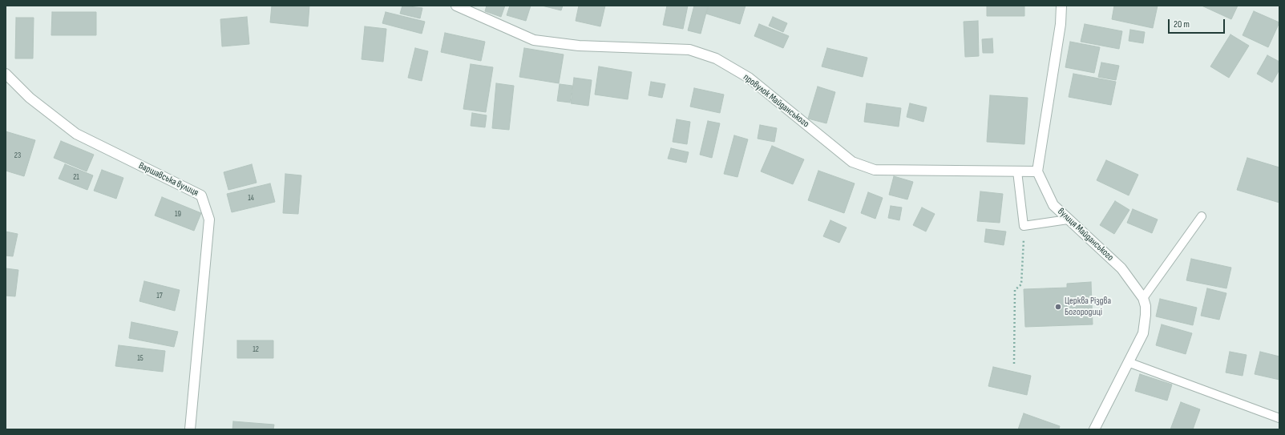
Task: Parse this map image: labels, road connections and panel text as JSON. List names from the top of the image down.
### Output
{
  "streets": {
    "street": ["провулок Майданського", "Варшавська вулиця", "вулиця Майданського"]
  },
  "crossings": [
    ["провулок Майданського", "вулиця Майданського"]
  ],
  "places": ["Церква Різдва Богородиці"],
  "house_numbers": [
    "23",
    "21",
    "14",
    "19",
    "17",
    "12",
    "15"
  ],
  "scale_bar": "20 m"
}
